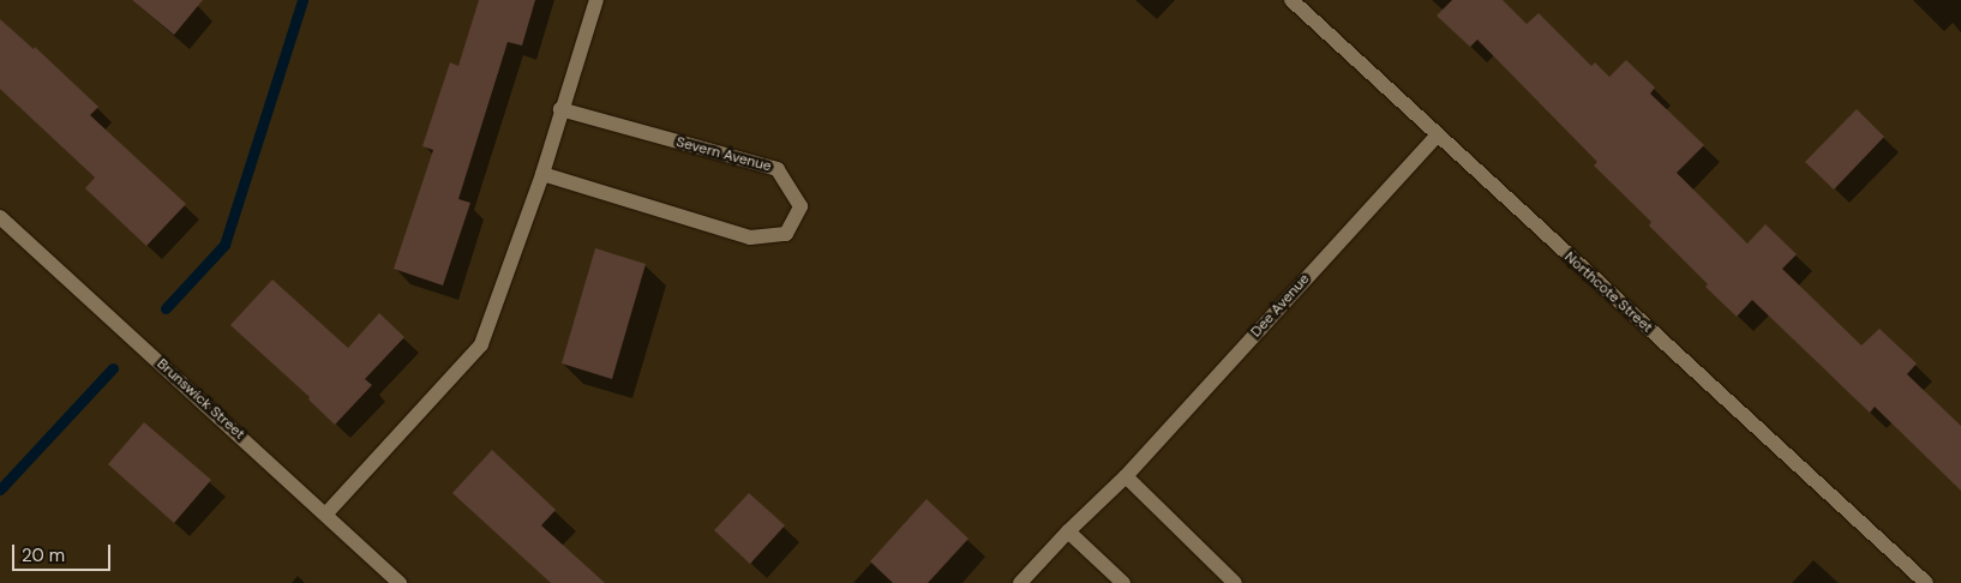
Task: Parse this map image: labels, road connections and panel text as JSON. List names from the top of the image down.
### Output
{
  "streets": {
    "street": [
      "Severn Avenue",
      "Northcote Street",
      "Dee Avenue",
      "Brunswick Street"
    ]
  },
  "crossings": [
    ["Northcote Street", "Dee Avenue"]
  ],
  "scale_bar": "20 m"
}
